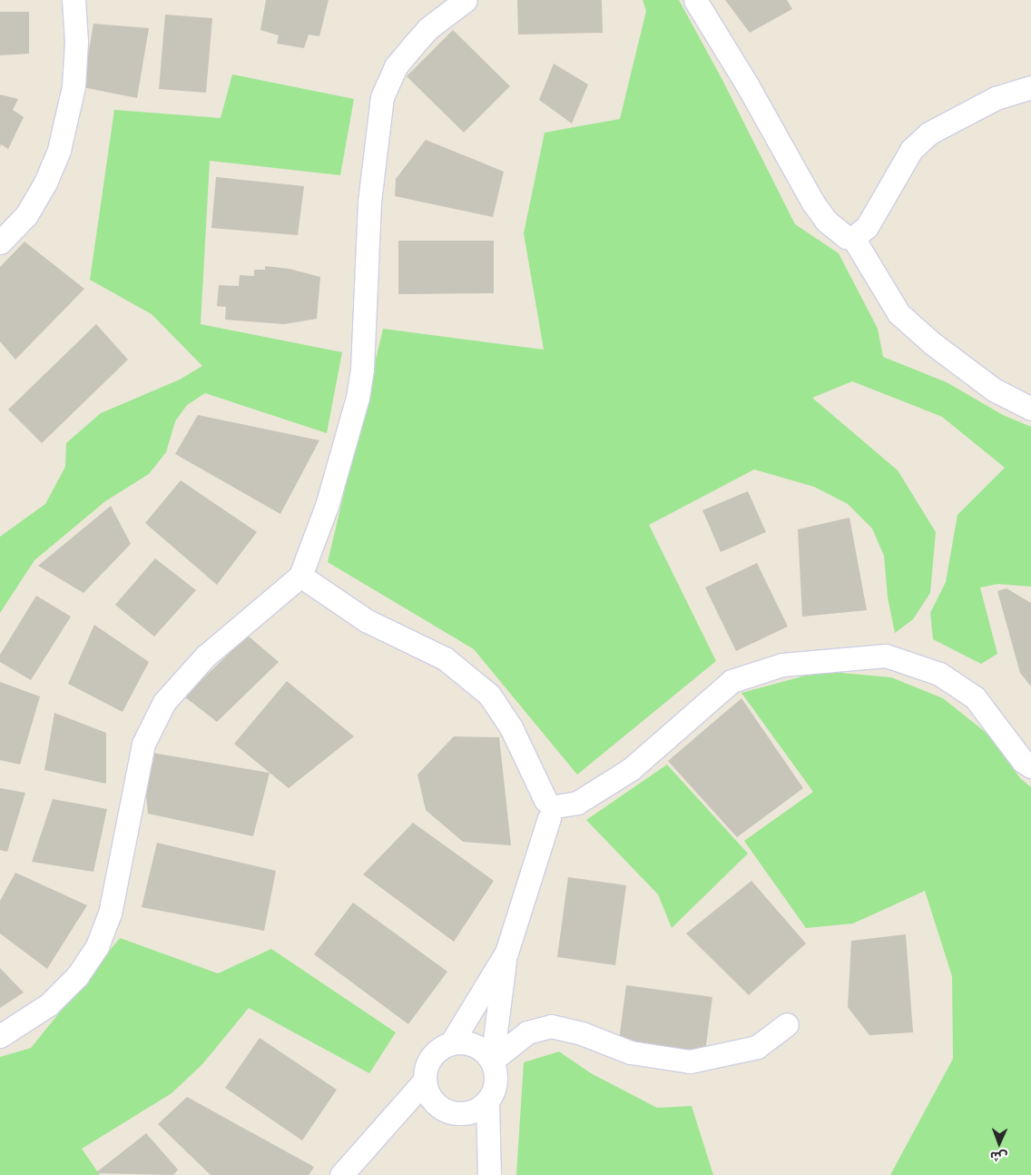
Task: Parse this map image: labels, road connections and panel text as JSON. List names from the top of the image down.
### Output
{
  "north": "bottom"
}
